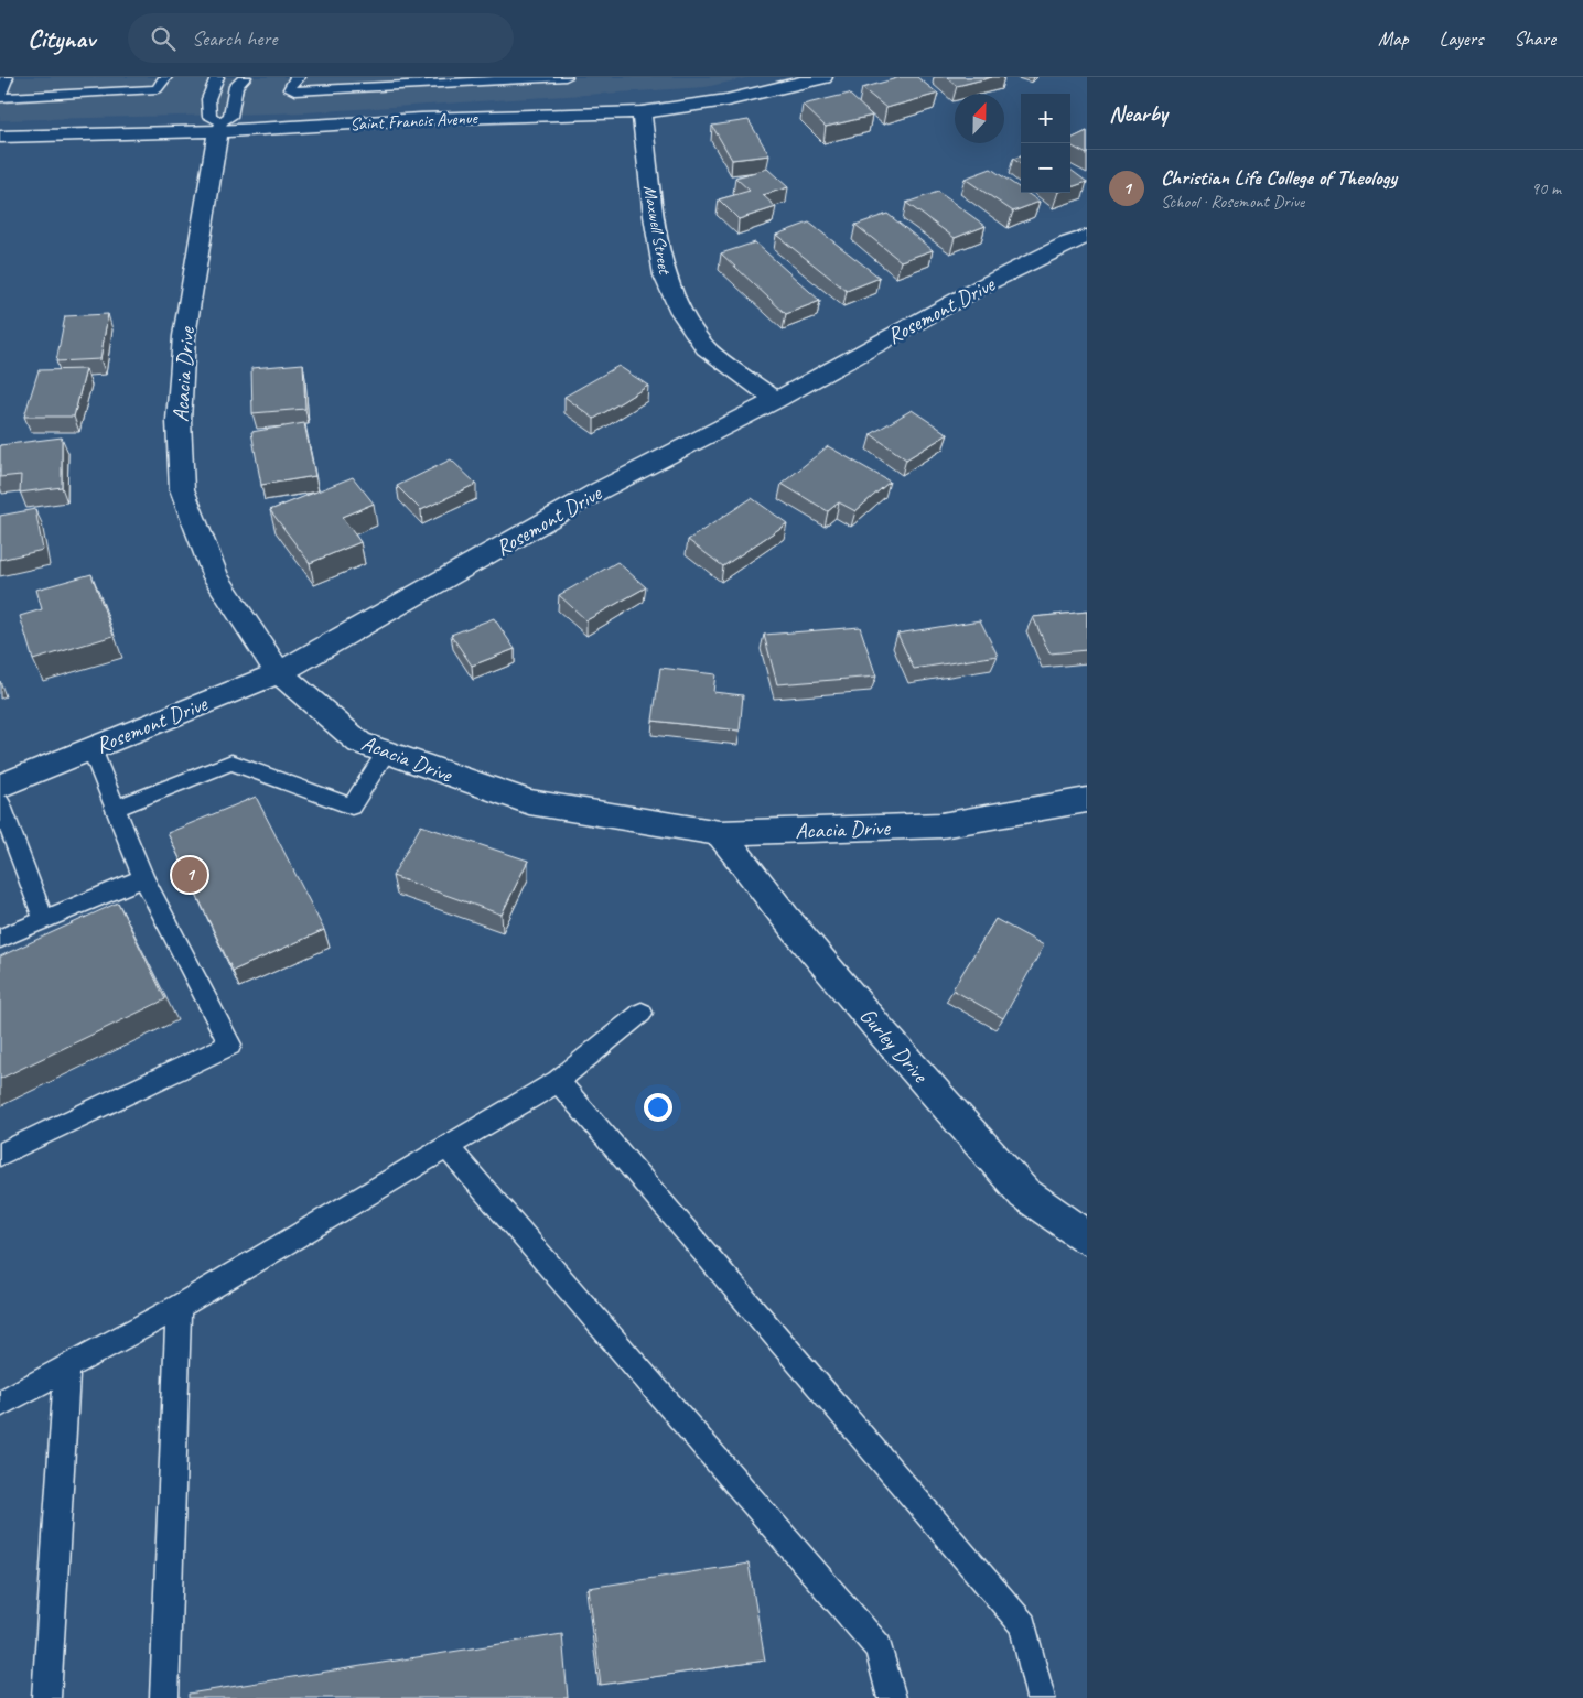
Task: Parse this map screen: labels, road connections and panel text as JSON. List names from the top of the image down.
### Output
{
  "streets": {
    "street": [
      "Saint Francis Avenue",
      "Maxwell Street",
      "Rosemont Drive",
      "Acacia Drive",
      "Gurley Drive"
    ]
  },
  "crossings": [
    ["Saint Francis Avenue", "Maxwell Street"],
    ["Saint Francis Avenue", "Acacia Drive"],
    ["Maxwell Street", "Rosemont Drive"],
    ["Rosemont Drive", "Acacia Drive"],
    ["Acacia Drive", "Gurley Drive"]
  ],
  "north": "top",
  "page": {
    "header": "Citynav",
    "search": "Search here",
    "nav": ["Map", "Layers", "Share"],
    "heading": "Nearby",
    "map_buttons": ["+", "−"],
    "list": [
      {
        "mark": "1",
        "name": "Christian Life College of Theology",
        "note": "School · Rosemont Drive",
        "value": "90 m"
      }
    ],
    "pins": "1"
  }
}
